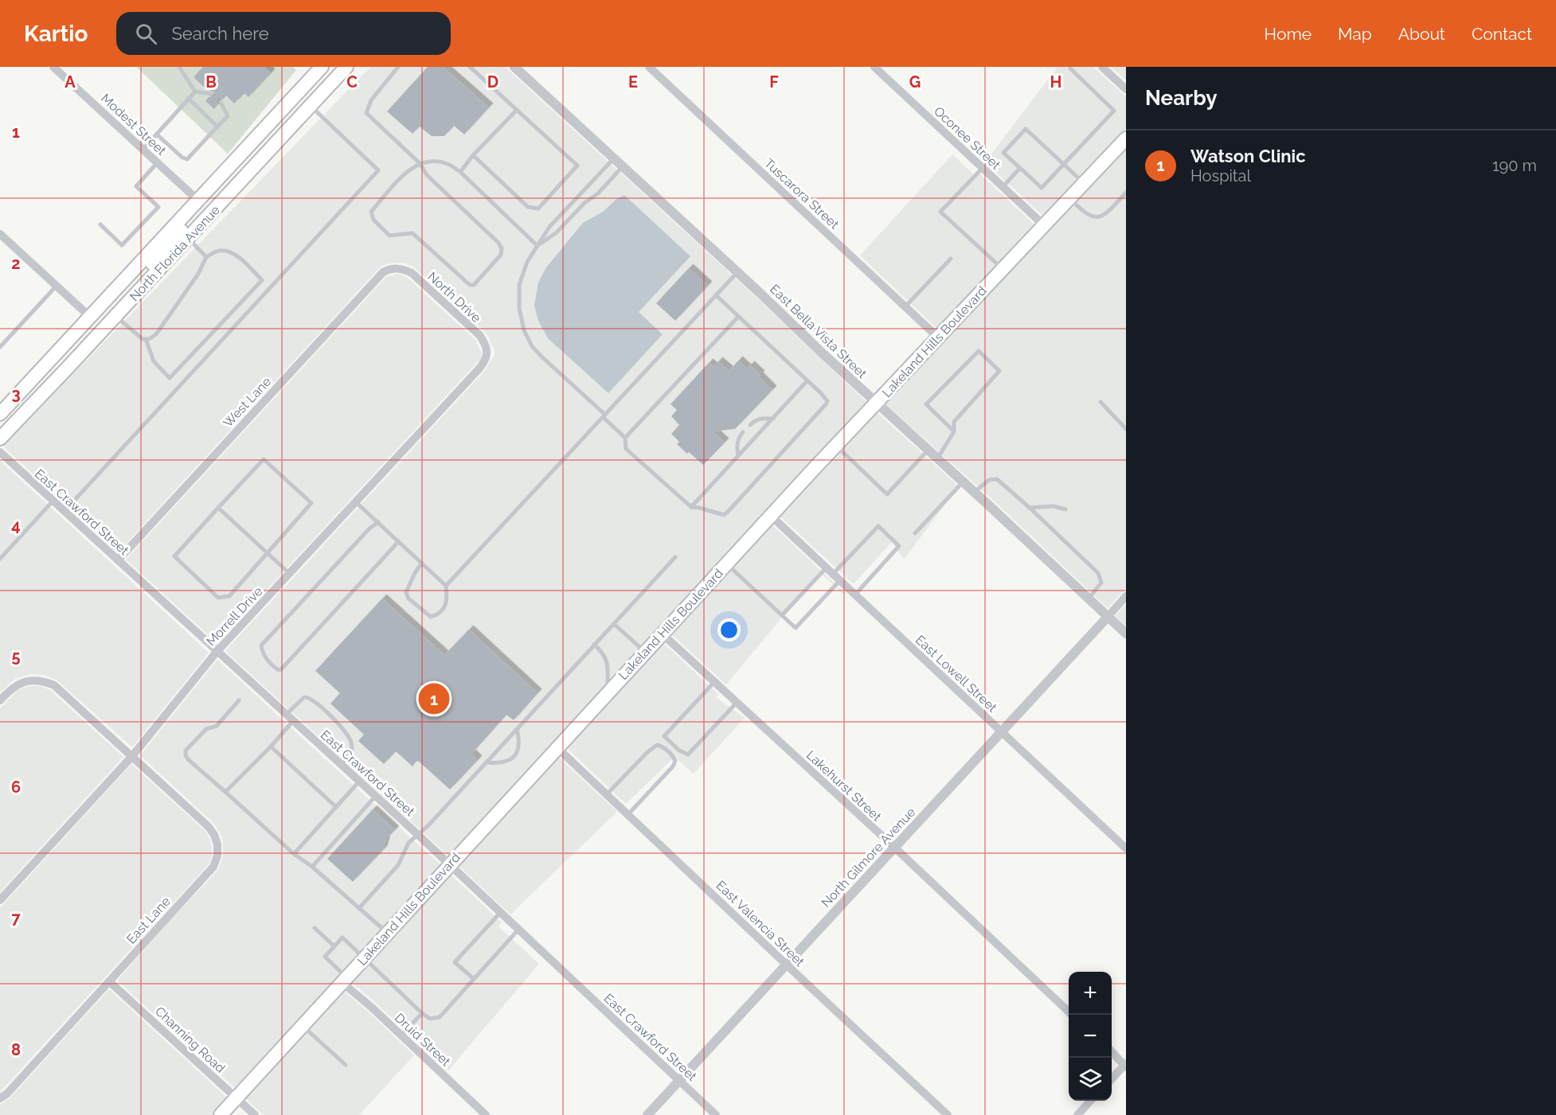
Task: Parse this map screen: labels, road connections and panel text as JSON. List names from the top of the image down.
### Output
{
  "streets": {
    "main road": ["North Florida Avenue", "Lakeland Hills Boulevard"],
    "street": [
      "Modest Street",
      "Oconee Street",
      "Tuscarora Street",
      "North Drive",
      "East Bella Vista Street",
      "West Lane",
      "East Crawford Street",
      "Morrell Drive",
      "East Lowell Street",
      "Lakehurst Street",
      "North Gilmore Avenue",
      "East Lane",
      "East Valencia Street",
      "Channing Road",
      "Druid Street"
    ]
  },
  "crossings": [
    ["Modest Street", "North Florida Avenue"],
    ["Oconee Street", "Lakeland Hills Boulevard"],
    ["Tuscarora Street", "Lakeland Hills Boulevard"],
    ["North Drive", "West Lane"],
    ["North Drive", "Morrell Drive"],
    ["East Bella Vista Street", "Lakeland Hills Boulevard"],
    ["East Bella Vista Street", "North Gilmore Avenue"],
    ["Lakeland Hills Boulevard", "East Crawford Street"],
    ["Lakeland Hills Boulevard", "East Lowell Street"],
    ["Lakeland Hills Boulevard", "Lakehurst Street"],
    ["Lakeland Hills Boulevard", "East Valencia Street"],
    ["Lakeland Hills Boulevard", "Channing Road"],
    ["Lakeland Hills Boulevard", "Druid Street"],
    ["West Lane", "East Crawford Street"],
    ["East Crawford Street", "Morrell Drive"],
    ["East Crawford Street", "North Gilmore Avenue"],
    ["Morrell Drive", "East Lane"],
    ["East Lowell Street", "North Gilmore Avenue"],
    ["Lakehurst Street", "North Gilmore Avenue"],
    ["North Gilmore Avenue", "East Valencia Street"],
    ["East Lane", "Channing Road"]
  ],
  "page": {
    "header": "Kartio",
    "search": "Search here",
    "nav": [
      "Home",
      "Map",
      "About",
      "Contact"
    ],
    "heading": "Nearby",
    "list": [
      {
        "mark": "1",
        "name": "Watson Clinic",
        "note": "Hospital",
        "value": "190 m"
      }
    ],
    "pins": "1",
    "map_buttons": ["+", "−"]
  },
  "grid": {
    "columns": [
      "A",
      "B",
      "C",
      "D",
      "E",
      "F",
      "G",
      "H"
    ],
    "rows": [
      "1",
      "2",
      "3",
      "4",
      "5",
      "6",
      "7",
      "8"
    ]
  }
}
